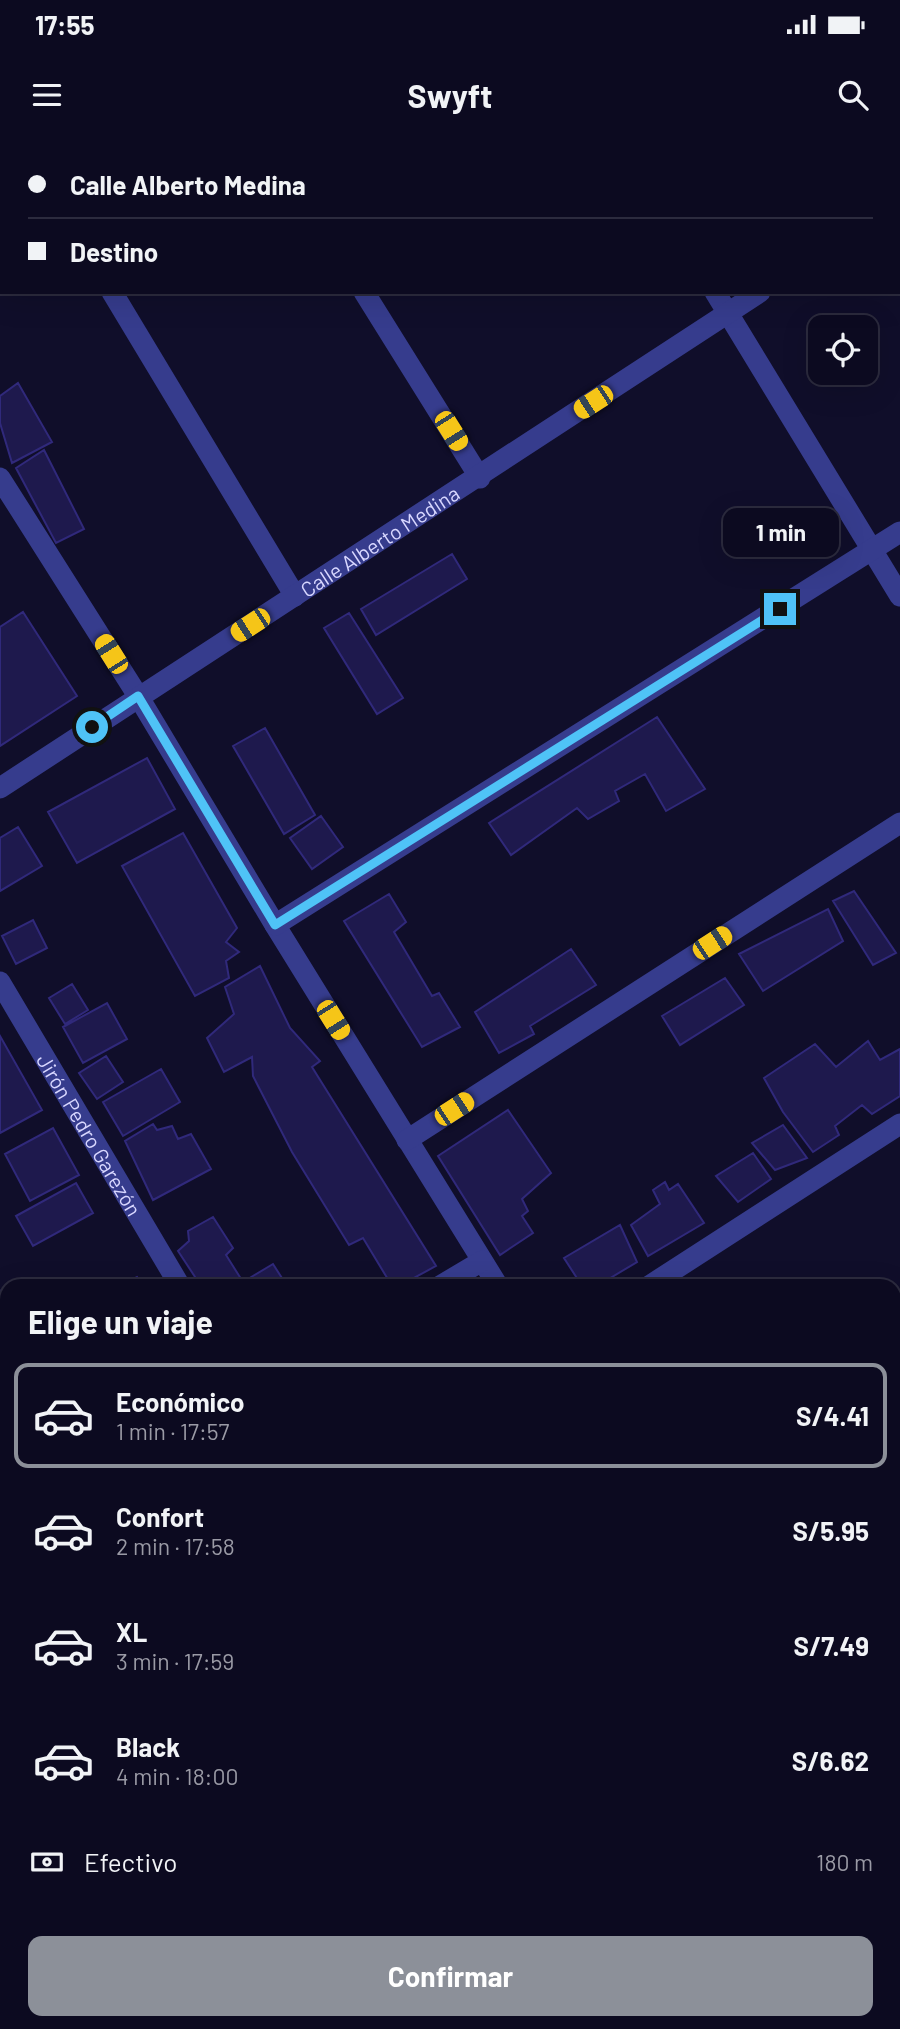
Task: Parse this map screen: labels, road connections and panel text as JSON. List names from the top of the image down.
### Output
{
  "streets": {
    "street": ["Calle Alberto Medina", "Jirón Pedro Garezón"]
  },
  "page": {
    "status": "17:55",
    "header": "Swyft",
    "banner": ["Calle Alberto Medina", "Destino"],
    "bubble": "1 min",
    "heading": "Elige un viaje",
    "list": [
      {
        "name": "Económico",
        "note": "1 min · 17:57",
        "value": "S/4.41"
      },
      {
        "name": "Confort",
        "note": "2 min · 17:58",
        "value": "S/5.95"
      },
      {
        "name": "XL",
        "note": "3 min · 17:59",
        "value": "S/7.49"
      },
      {
        "name": "Black",
        "note": "4 min · 18:00",
        "value": "S/6.62"
      }
    ],
    "pay": ["Efectivo", "180 m"],
    "buttons": "Confirmar"
  }
}
